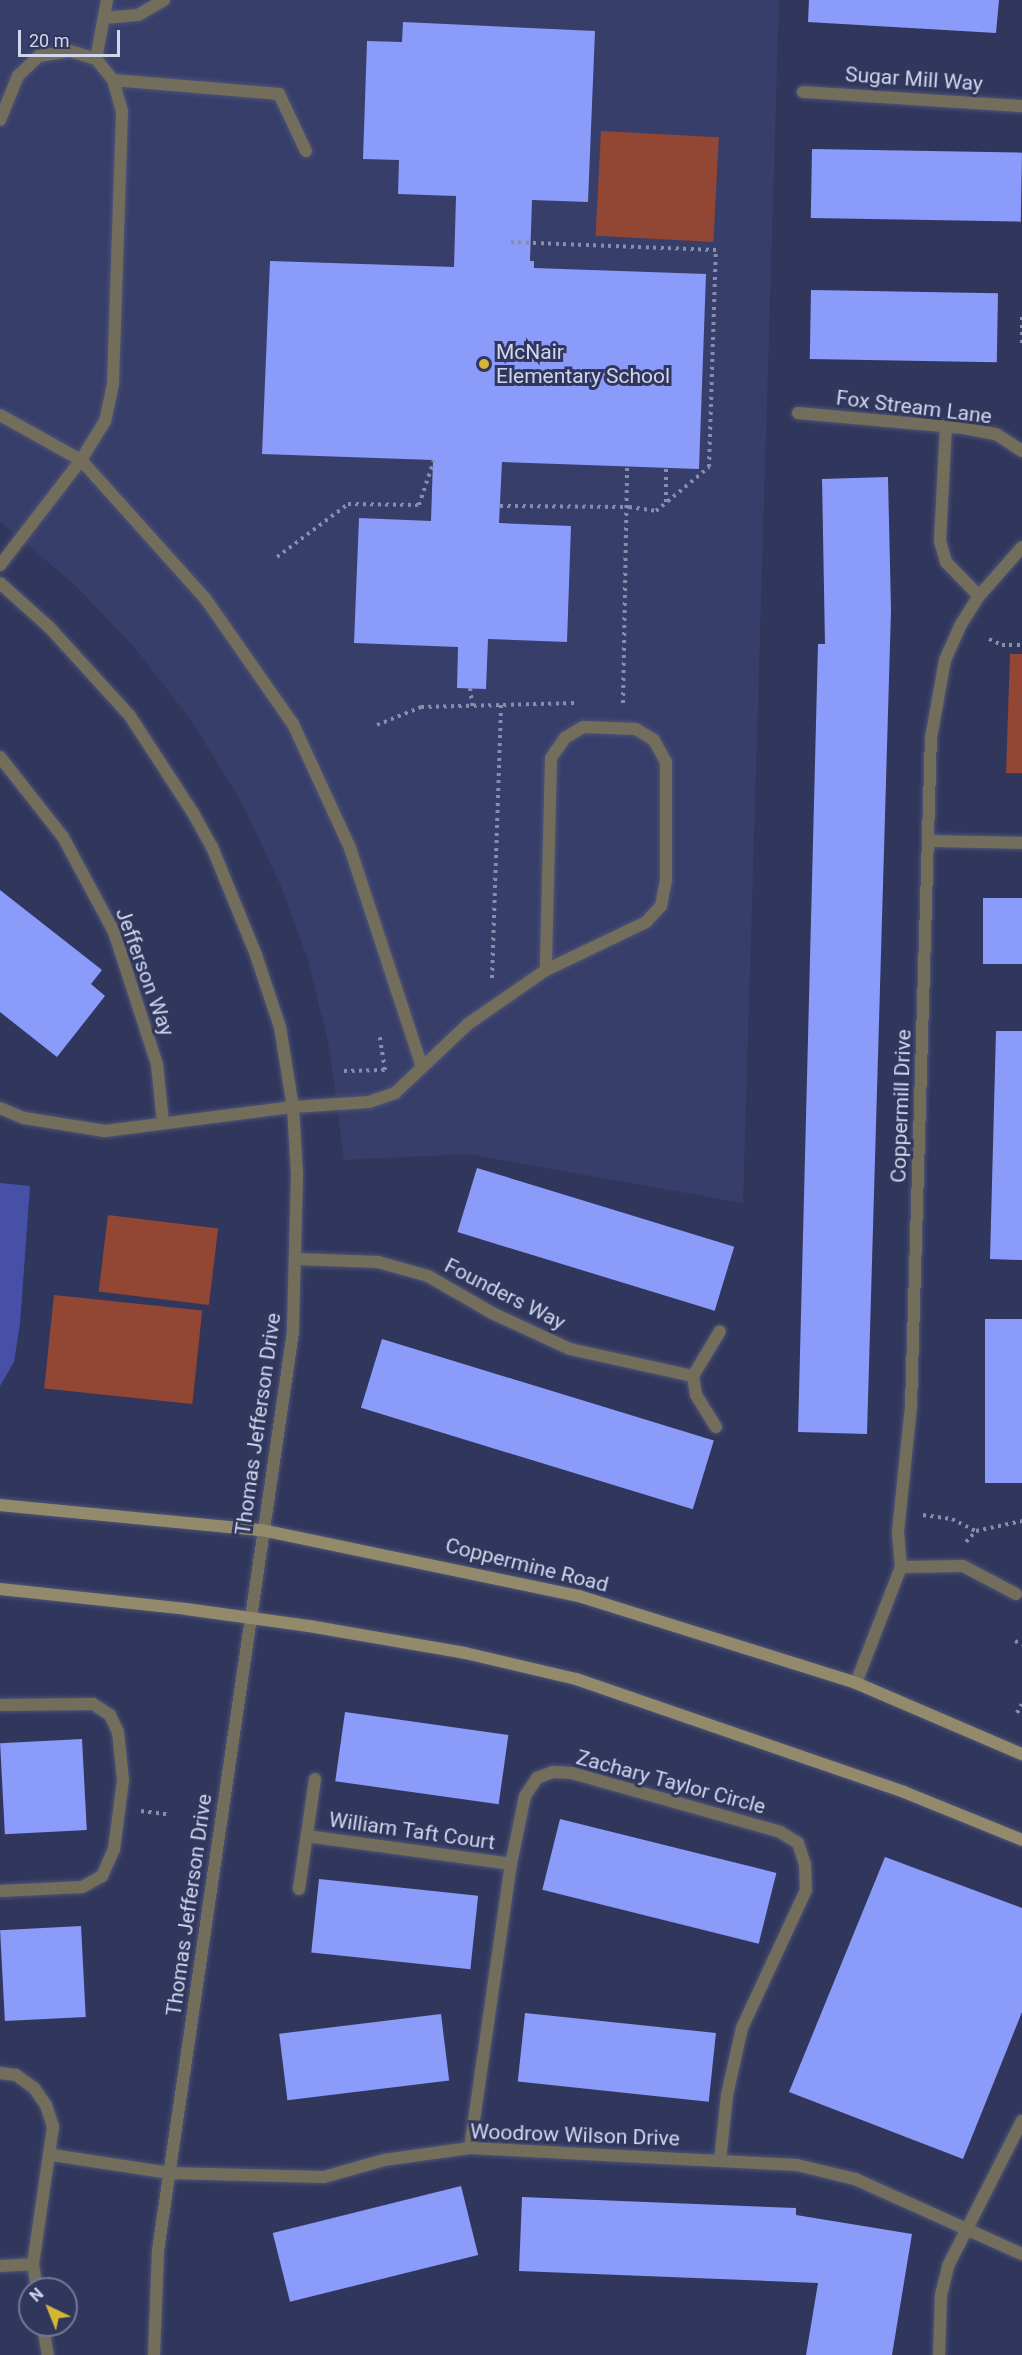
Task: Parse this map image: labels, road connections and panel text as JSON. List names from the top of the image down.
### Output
{
  "streets": {
    "street": [
      "Sugar Mill Way",
      "Fox Stream Lane",
      "Jefferson Way",
      "Coppermill Drive",
      "Founders Way",
      "Thomas Jefferson Drive",
      "Coppermine Road",
      "Zachary Taylor Circle",
      "William Taft Court",
      "Woodrow Wilson Drive"
    ]
  },
  "crossings": [
    ["Coppermill Drive", "Coppermine Road"],
    ["Founders Way", "Thomas Jefferson Drive"],
    ["Thomas Jefferson Drive", "Coppermine Road"],
    ["Thomas Jefferson Drive", "Woodrow Wilson Drive"],
    ["Zachary Taylor Circle", "William Taft Court"],
    ["Zachary Taylor Circle", "Woodrow Wilson Drive"]
  ],
  "places": ["McNair Elementary School"],
  "scale_bar": "20 m",
  "north": "top left"
}
